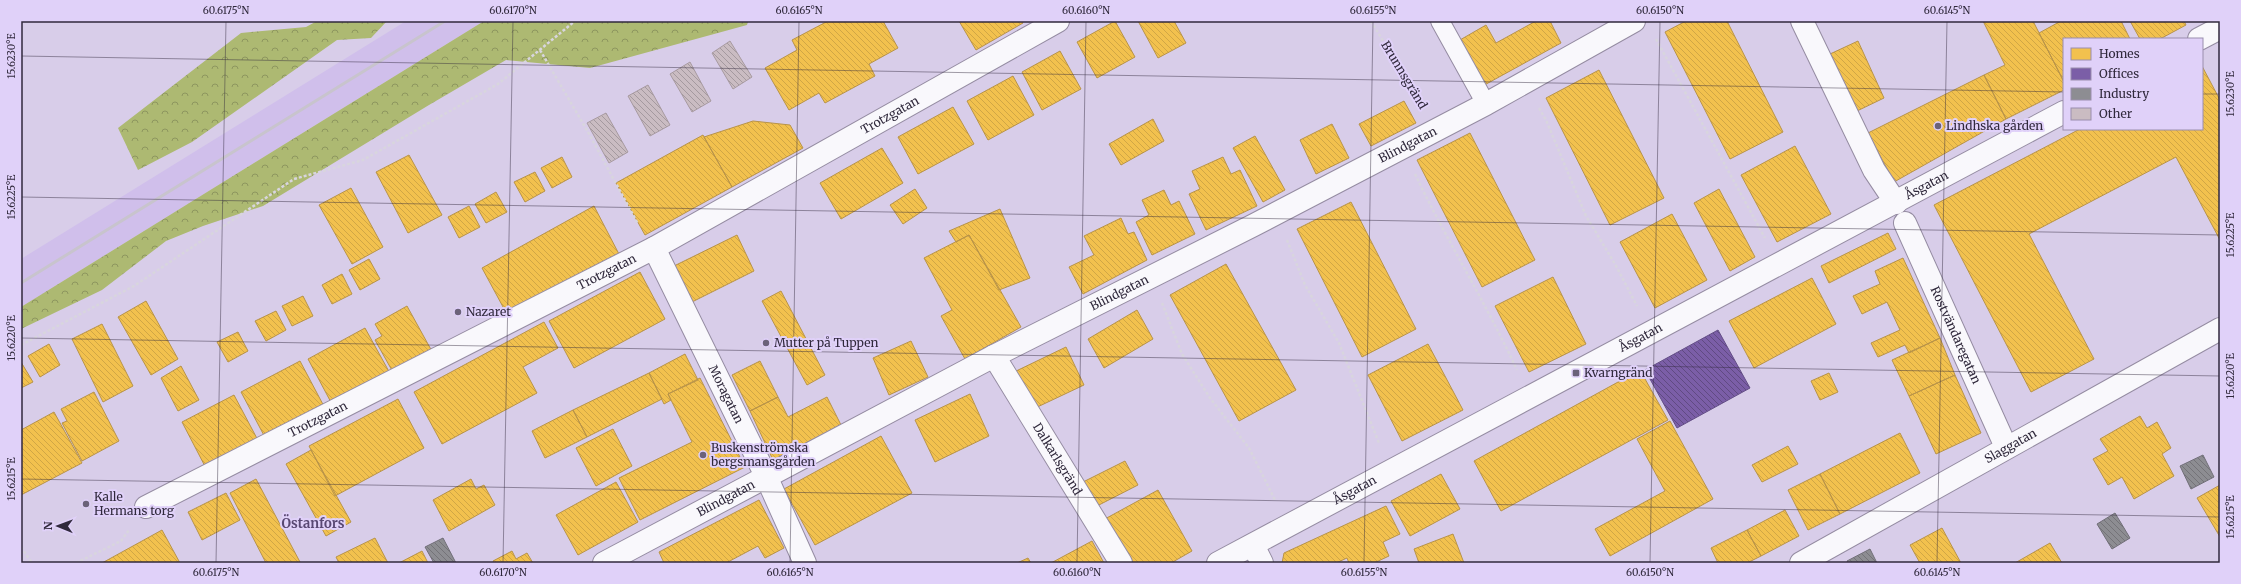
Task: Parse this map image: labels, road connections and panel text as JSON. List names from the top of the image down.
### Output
{
  "streets": {
    "street": [
      "Trotzgatan",
      "Blindgatan",
      "Åsgatan",
      "Rostvändaregatan",
      "Moragatan",
      "Slaggatan",
      "Dalkarlsgränd"
    ],
    "path": ["Brunnsgränd"]
  },
  "crossings": [
    ["Brunnsgränd", "Blindgatan"],
    ["Trotzgatan", "Moragatan"],
    ["Blindgatan", "Moragatan"],
    ["Blindgatan", "Dalkarlsgränd"],
    ["Rostvändaregatan", "Slaggatan"]
  ],
  "districts": ["Östanfors"],
  "places": {
    "other": [
      "Lindhska gården",
      "Nazaret",
      "Mutter på Tuppen",
      "Buskenströmska bergsmansgården",
      "Kalle Hermans torg"
    ],
    "transit": ["Kvarngränd"]
  },
  "legend": [
    "Homes",
    "Offices",
    "Industry",
    "Other"
  ],
  "north": "left",
  "coordinates": [
    "60.6175°N",
    "60.6170°N",
    "60.6165°N",
    "60.6160°N",
    "60.6155°N",
    "60.6150°N",
    "60.6145°N",
    "15.6230°E",
    "15.6225°E",
    "15.6220°E",
    "15.6215°E"
  ]
}
